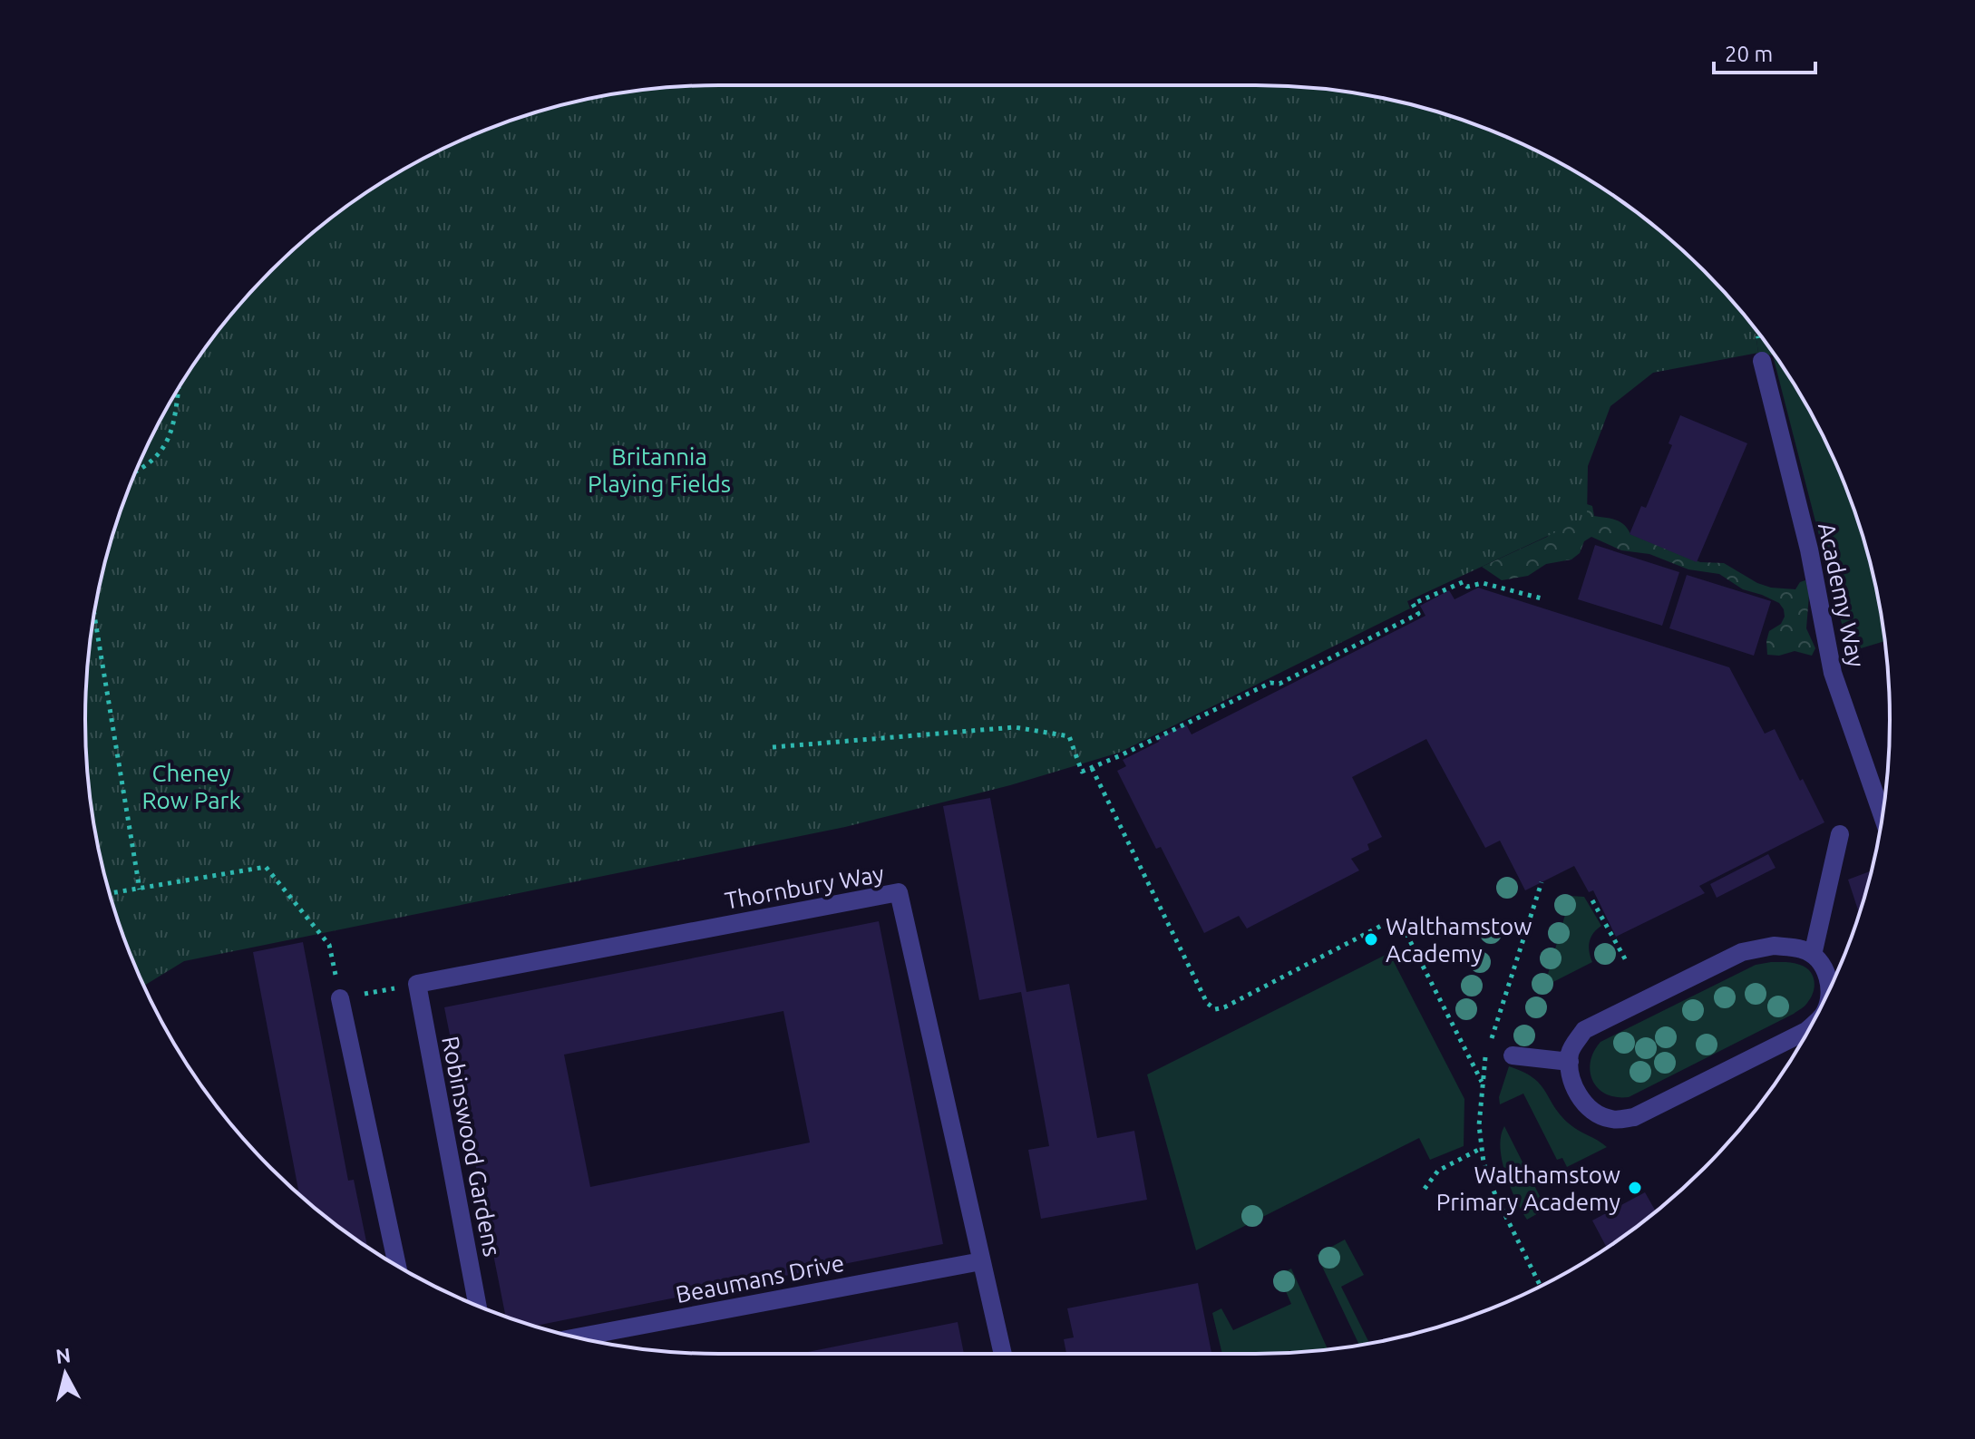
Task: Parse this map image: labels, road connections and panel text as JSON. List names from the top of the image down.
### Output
{
  "streets": {
    "street": [
      "Academy Way",
      "Thornbury Way",
      "Robinswood Gardens",
      "Beaumans Drive"
    ]
  },
  "crossings": [
    ["Thornbury Way", "Robinswood Gardens"],
    ["Thornbury Way", "Beaumans Drive"]
  ],
  "parks": ["Britannia Playing Fields", "Cheney Row Park"],
  "places": ["Walthamstow Academy", "Walthamstow Primary Academy"],
  "scale_bar": "20 m",
  "north": "top"
}
